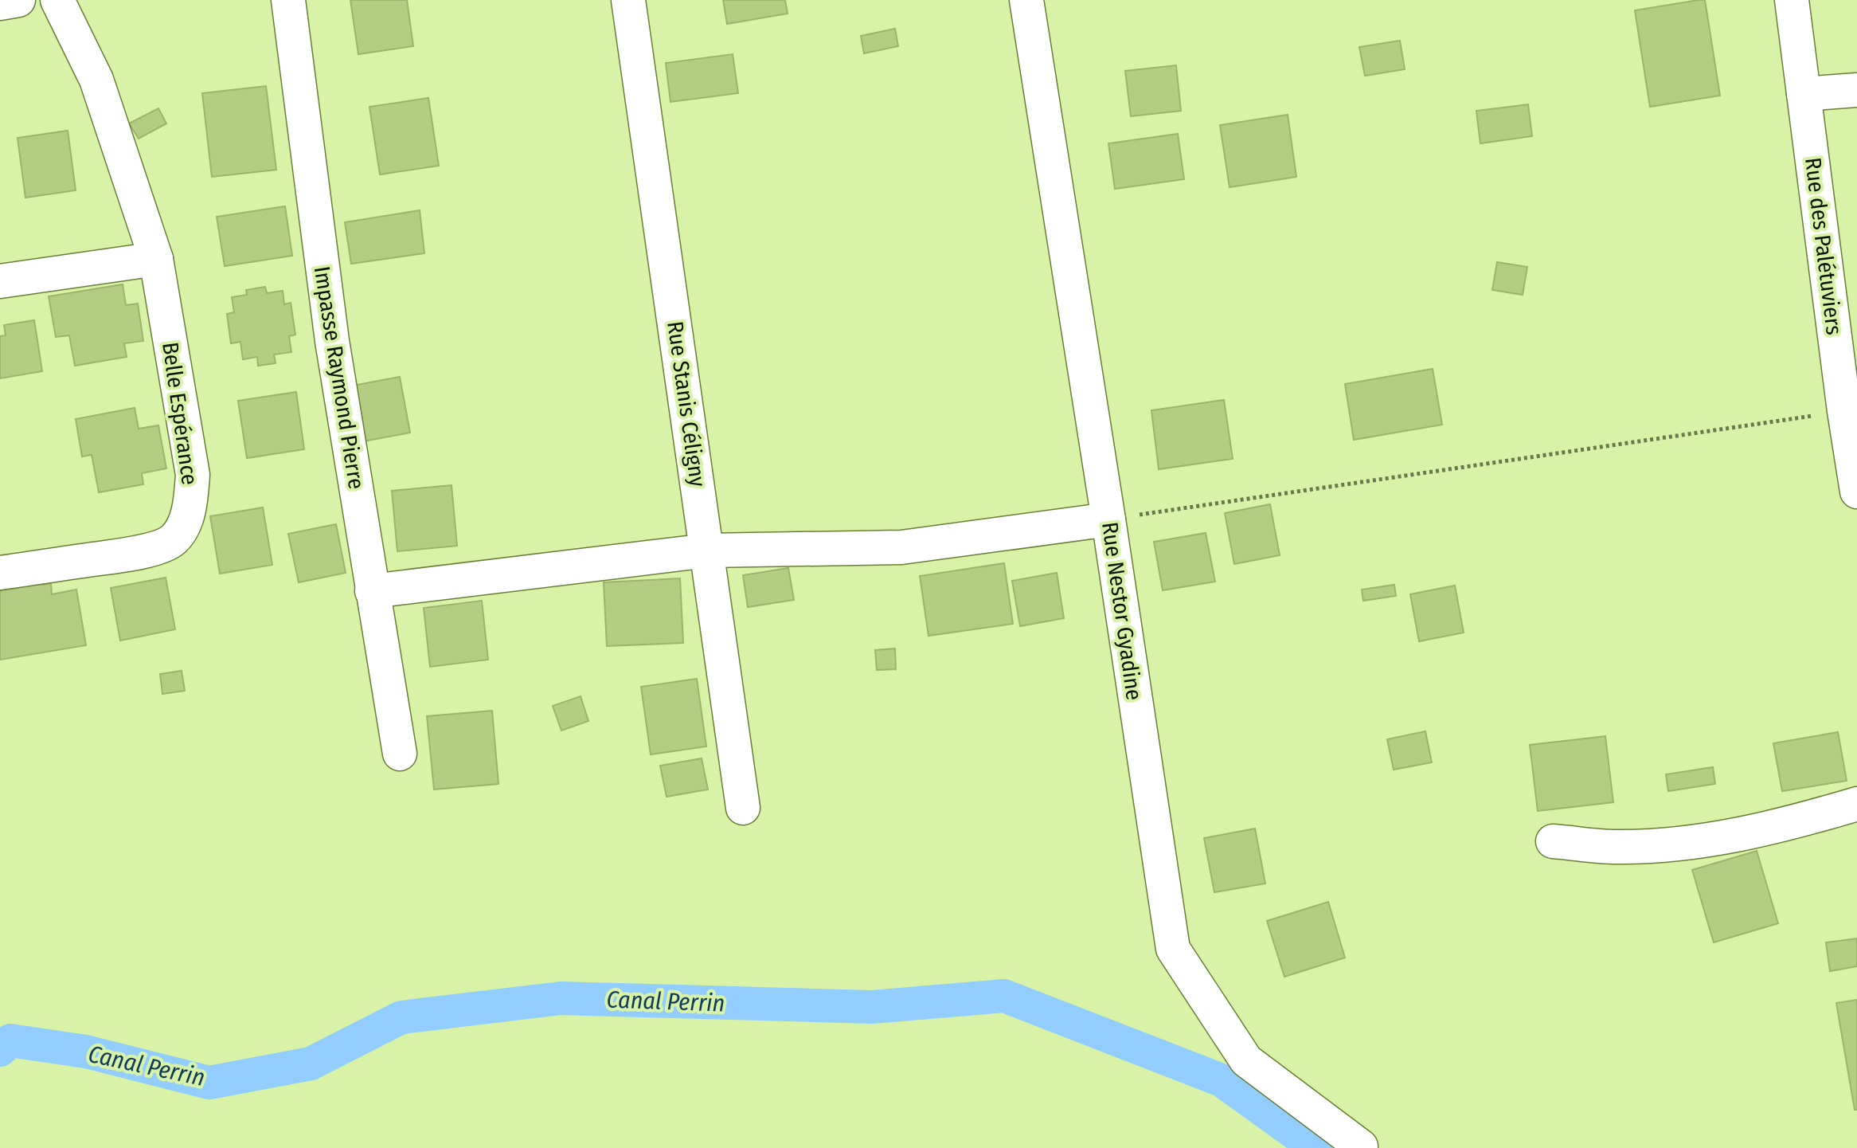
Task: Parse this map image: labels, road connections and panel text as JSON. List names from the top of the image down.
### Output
{
  "streets": {
    "street": [
      "Rue des Palétuviers",
      "Impasse Raymond Pierre",
      "Rue Stanis Céligny",
      "Belle Espérance",
      "Rue Nestor Gyadine"
    ]
  },
  "water": ["Canal Perrin"]
}
